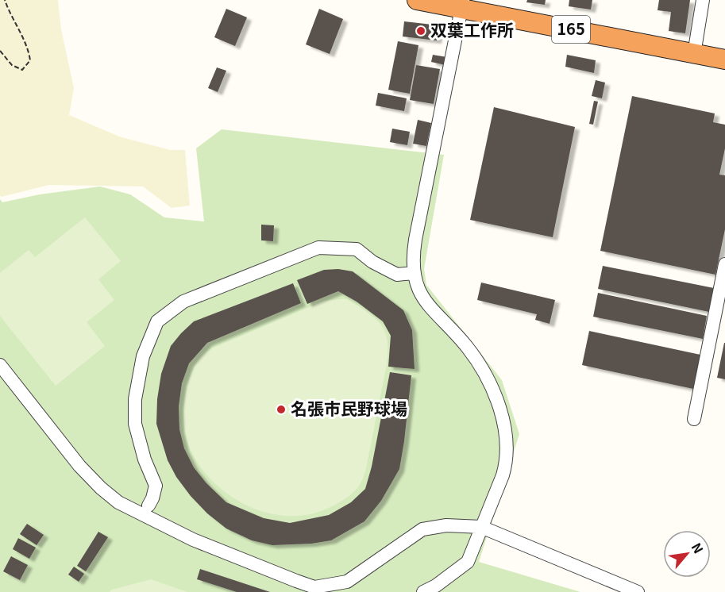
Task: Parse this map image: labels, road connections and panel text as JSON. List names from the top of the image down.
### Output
{
  "streets": {
    "highway": ["165"]
  },
  "places": ["双葉工作所", "名張市民野球場"],
  "north": "top right"
}
